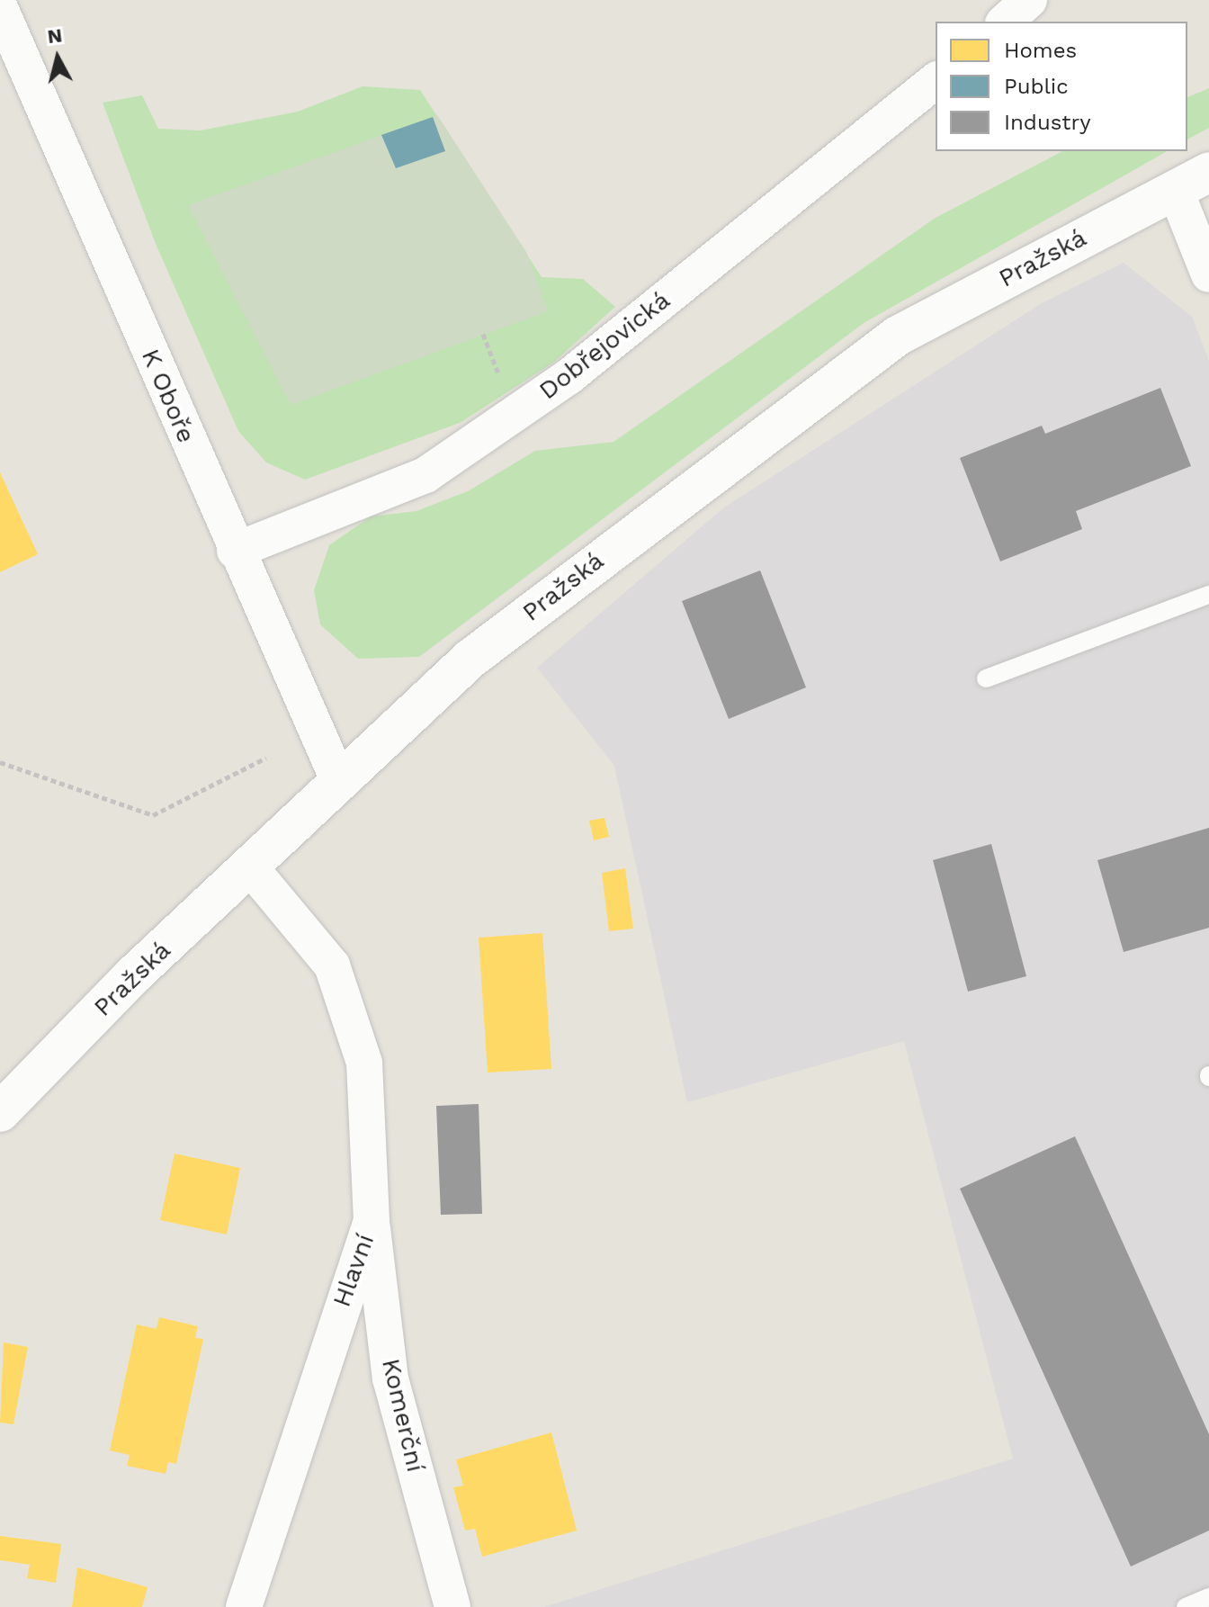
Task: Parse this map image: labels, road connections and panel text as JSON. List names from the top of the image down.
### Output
{
  "streets": {
    "main road": ["Pražská"],
    "street": [
      "Dobřejovická",
      "K Oboře",
      "Hlavní",
      "Komerční"
    ]
  },
  "crossings": [
    ["Pražská", "K Oboře"],
    ["Pražská", "Hlavní"],
    ["Dobřejovická", "K Oboře"],
    ["Hlavní", "Komerční"]
  ],
  "legend": ["Homes", "Public", "Industry"],
  "north": "top"
}
